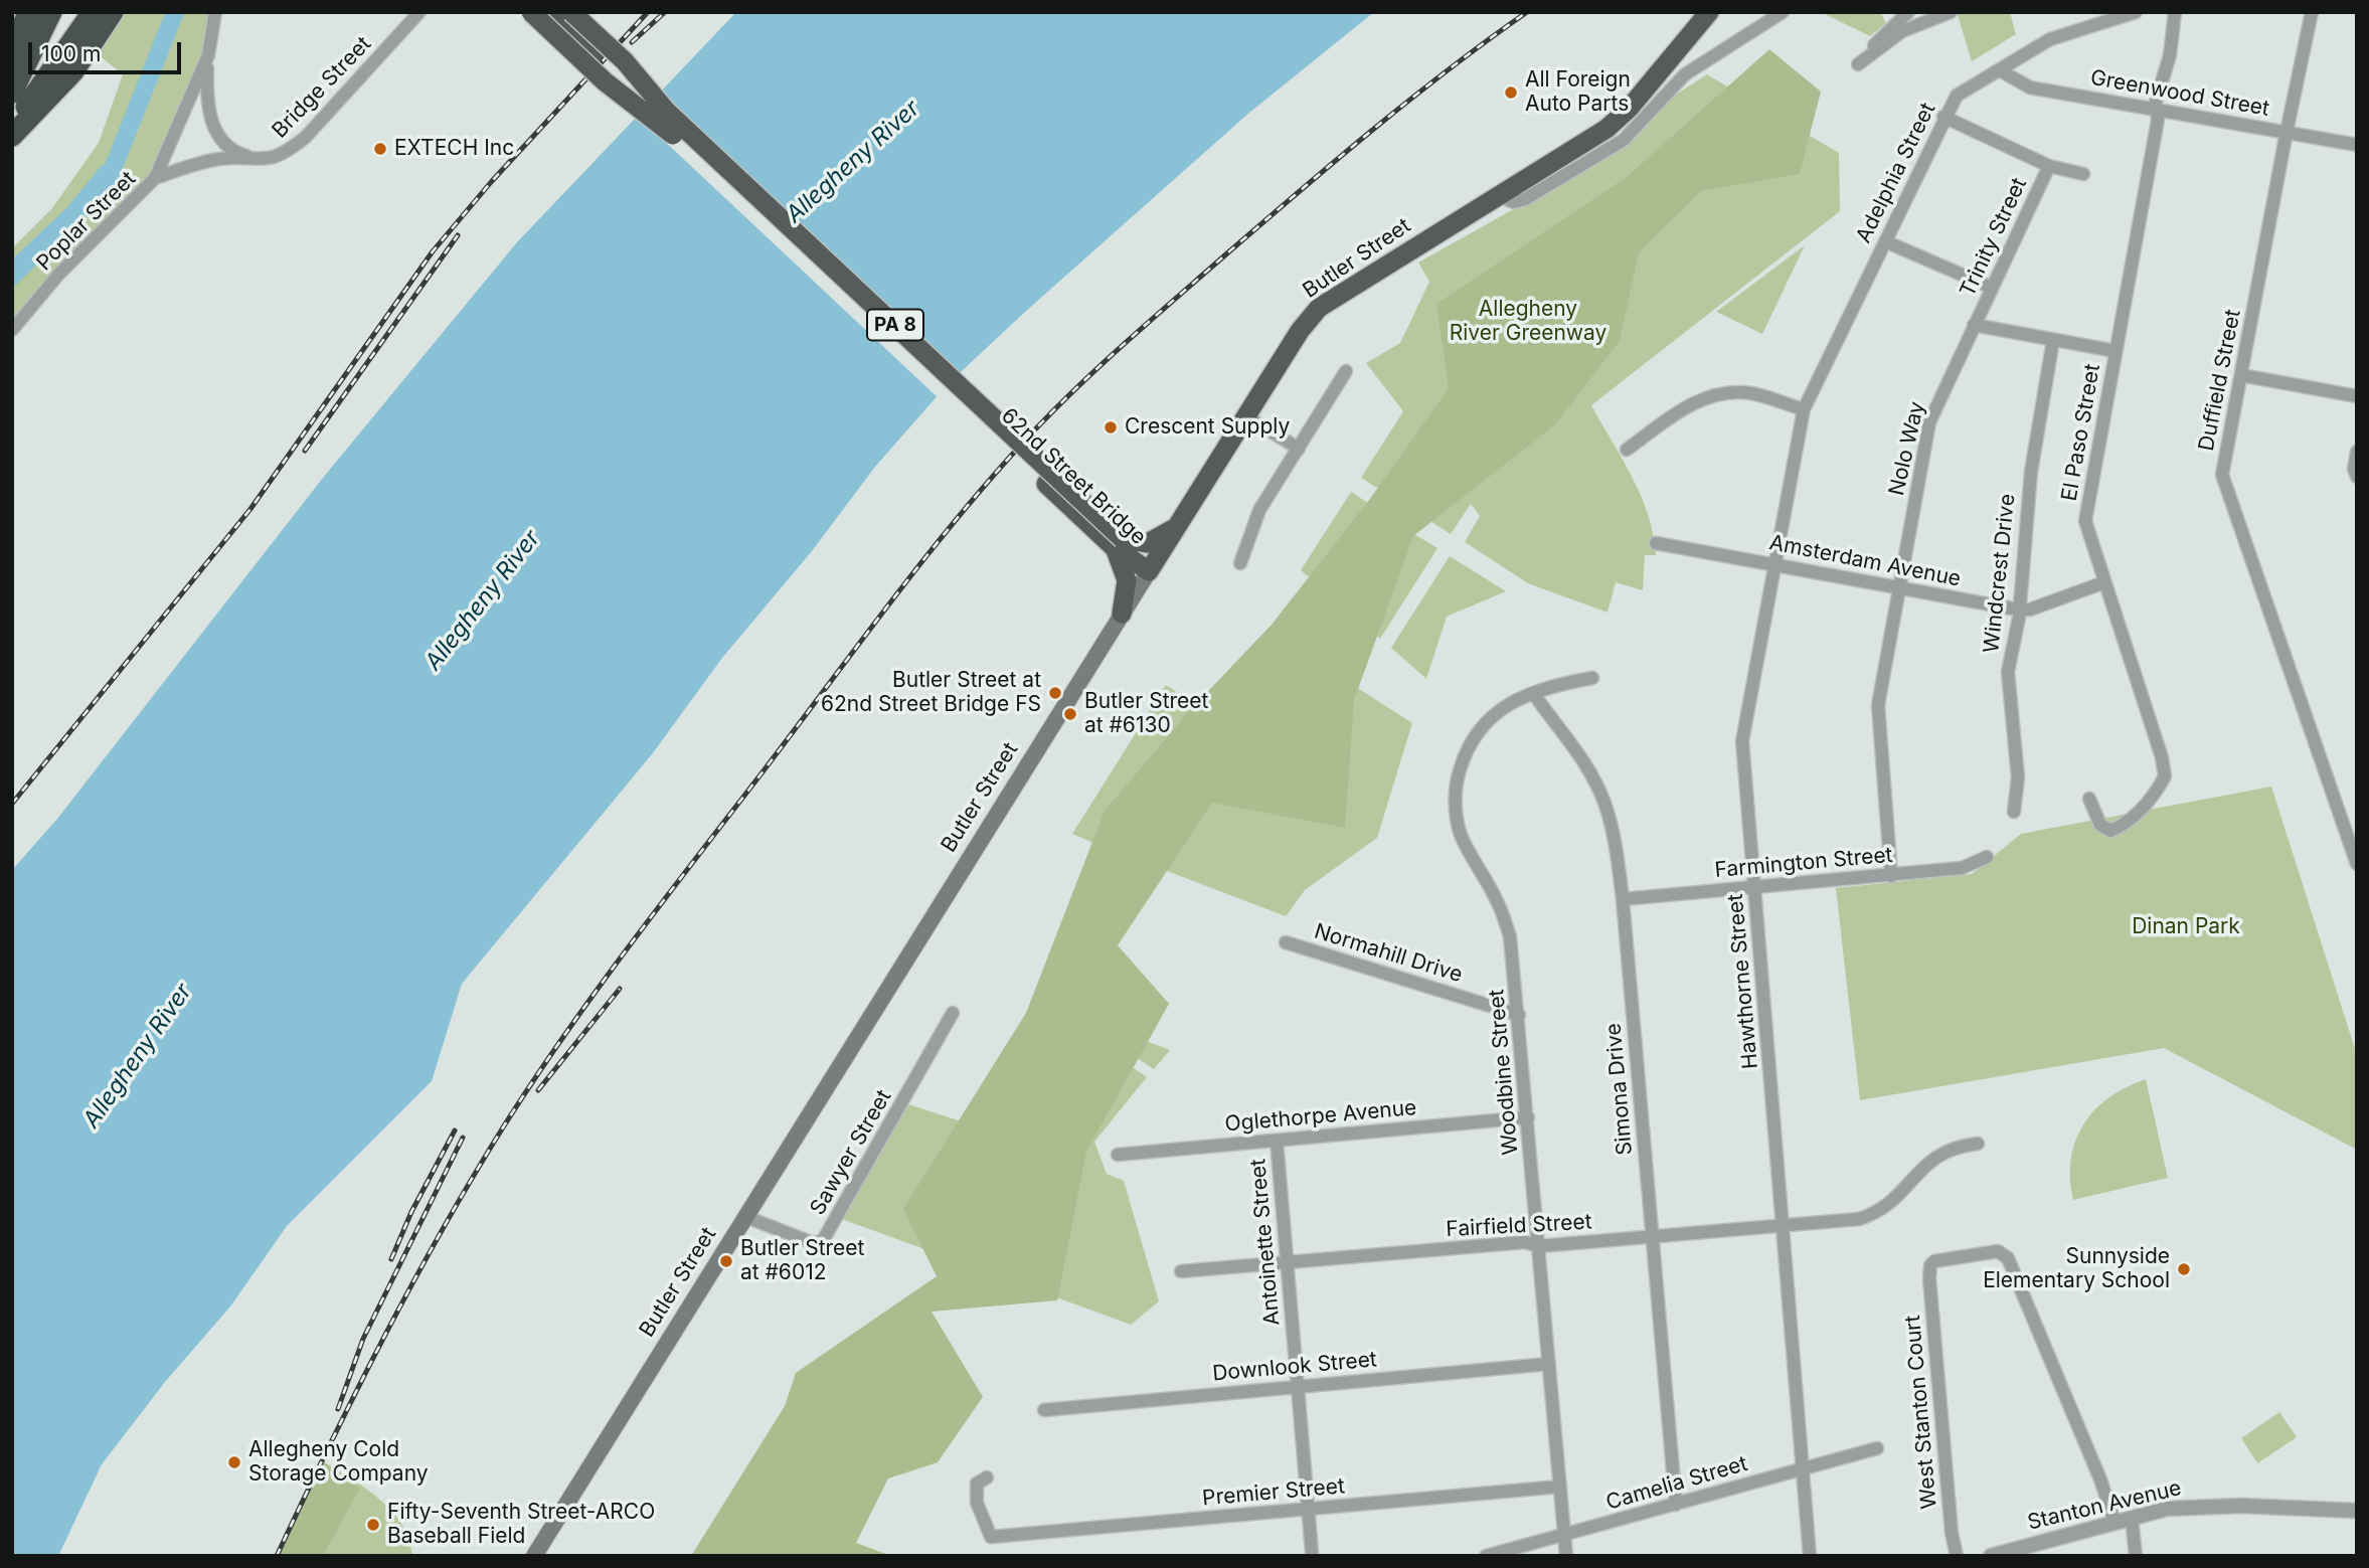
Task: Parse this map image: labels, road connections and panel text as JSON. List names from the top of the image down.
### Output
{
  "streets": {
    "highway": ["Butler Street", "PA 8", "62nd Street Bridge"],
    "street": [
      "Bridge Street",
      "Greenwood Street",
      "Adelphia Street",
      "Poplar Street",
      "Trinity Street",
      "Duffield Street",
      "El Paso Street",
      "Nolo Way",
      "Amsterdam Avenue",
      "Windcrest Drive",
      "Farmington Street",
      "Normahill Drive",
      "Hawthorne Street",
      "Woodbine Street",
      "Simona Drive",
      "Oglethorpe Avenue",
      "Sawyer Street",
      "Fairfield Street",
      "Antoinette Street",
      "Downlook Street",
      "West Stanton Court",
      "Camelia Street",
      "Premier Street",
      "Stanton Avenue"
    ]
  },
  "crossings": [
    ["Bridge Street", "Poplar Street"],
    ["Greenwood Street", "Adelphia Street"],
    ["Greenwood Street", "Duffield Street"],
    ["Greenwood Street", "El Paso Street"],
    ["Adelphia Street", "Hawthorne Street"],
    ["Trinity Street", "Nolo Way"],
    ["Butler Street", "62nd Street Bridge"],
    ["Butler Street", "Sawyer Street"],
    ["El Paso Street", "Amsterdam Avenue"],
    ["Nolo Way", "Amsterdam Avenue"],
    ["Amsterdam Avenue", "Windcrest Drive"],
    ["Amsterdam Avenue", "Hawthorne Street"],
    ["Farmington Street", "Hawthorne Street"],
    ["Farmington Street", "Simona Drive"],
    ["Normahill Drive", "Woodbine Street"],
    ["Hawthorne Street", "Fairfield Street"],
    ["Hawthorne Street", "Camelia Street"],
    ["Woodbine Street", "Simona Drive"],
    ["Woodbine Street", "Oglethorpe Avenue"],
    ["Woodbine Street", "Fairfield Street"],
    ["Woodbine Street", "Downlook Street"],
    ["Woodbine Street", "Camelia Street"],
    ["Woodbine Street", "Premier Street"],
    ["Simona Drive", "Fairfield Street"],
    ["Simona Drive", "Camelia Street"],
    ["Oglethorpe Avenue", "Antoinette Street"],
    ["Fairfield Street", "Antoinette Street"],
    ["Antoinette Street", "Downlook Street"],
    ["Antoinette Street", "Premier Street"],
    ["West Stanton Court", "Stanton Avenue"]
  ],
  "water": ["Allegheny River"],
  "parks": ["Allegheny River Greenway", "Dinan Park"],
  "places": [
    "All Foreign Auto Parts",
    "EXTECH Inc",
    "Crescent Supply",
    "Butler Street at 62nd Street Bridge FS",
    "Butler Street at #6130",
    "Butler Street at #6012",
    "Sunnyside Elementary School",
    "Allegheny Cold Storage Company",
    "Fifty-Seventh Street-ARCO Baseball Field"
  ],
  "scale_bar": "100 m"
}
